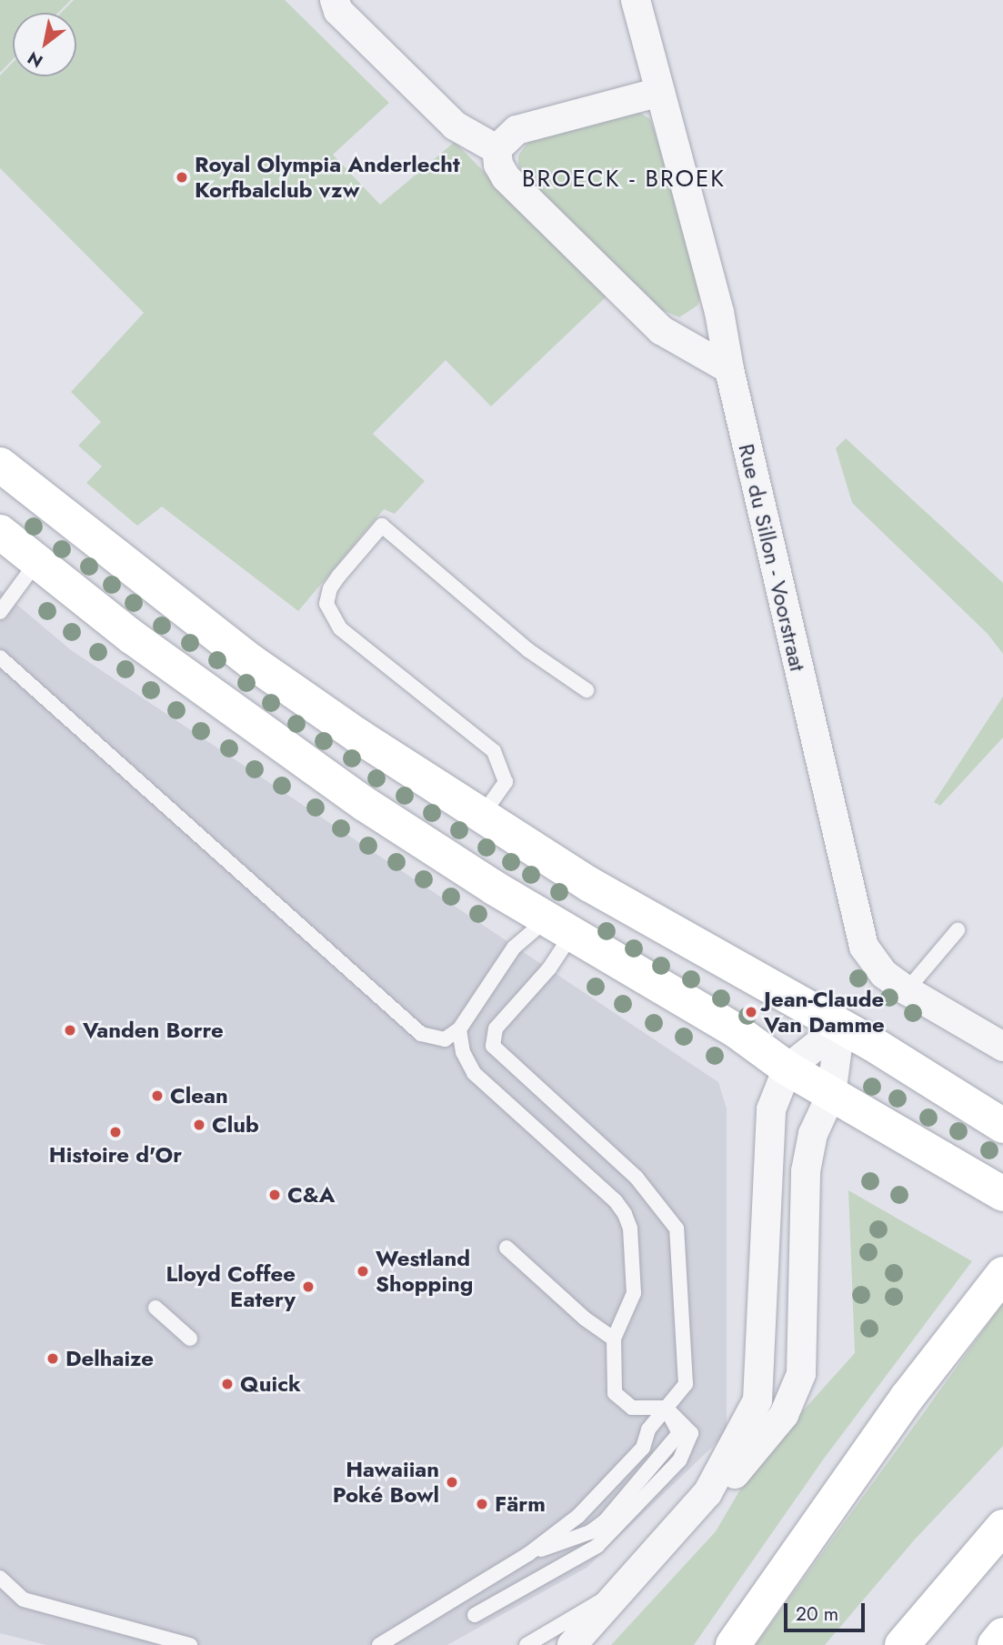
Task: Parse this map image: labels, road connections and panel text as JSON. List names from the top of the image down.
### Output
{
  "streets": {
    "street": ["Rue du Sillon - Voorstraat"]
  },
  "districts": ["BROECK - BROEK"],
  "places": [
    "Royal Olympia Anderlecht Korfbalclub vzw",
    "Jean-Claude Van Damme",
    "Vanden Borre",
    "Clean",
    "Club",
    "Histoire d'Or",
    "C&A",
    "Westland Shopping",
    "Lloyd Coffee Eatery",
    "Delhaize",
    "Quick",
    "Hawaiian Poké Bowl",
    "Färm"
  ],
  "scale_bar": "20 m",
  "north": "bottom left"
}
